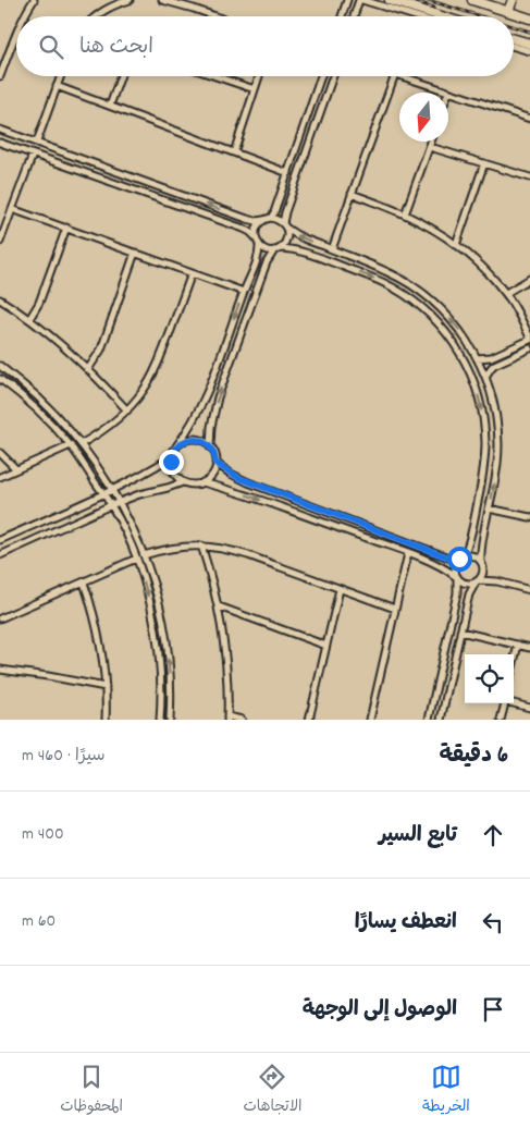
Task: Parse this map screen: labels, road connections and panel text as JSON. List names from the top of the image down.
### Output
{
  "north": "bottom",
  "page": {
    "search": "ابحث هنا",
    "heading": ["6 دقيقة", "سيرًا · 460 m"],
    "list": [
      ["تابع السير", "400 m"],
      ["انعطف يسارًا", "60 m"],
      "الوصول إلى الوجهة"
    ],
    "nav": ["الخريطة", "الاتجاهات", "المحفوظات"]
  }
}
